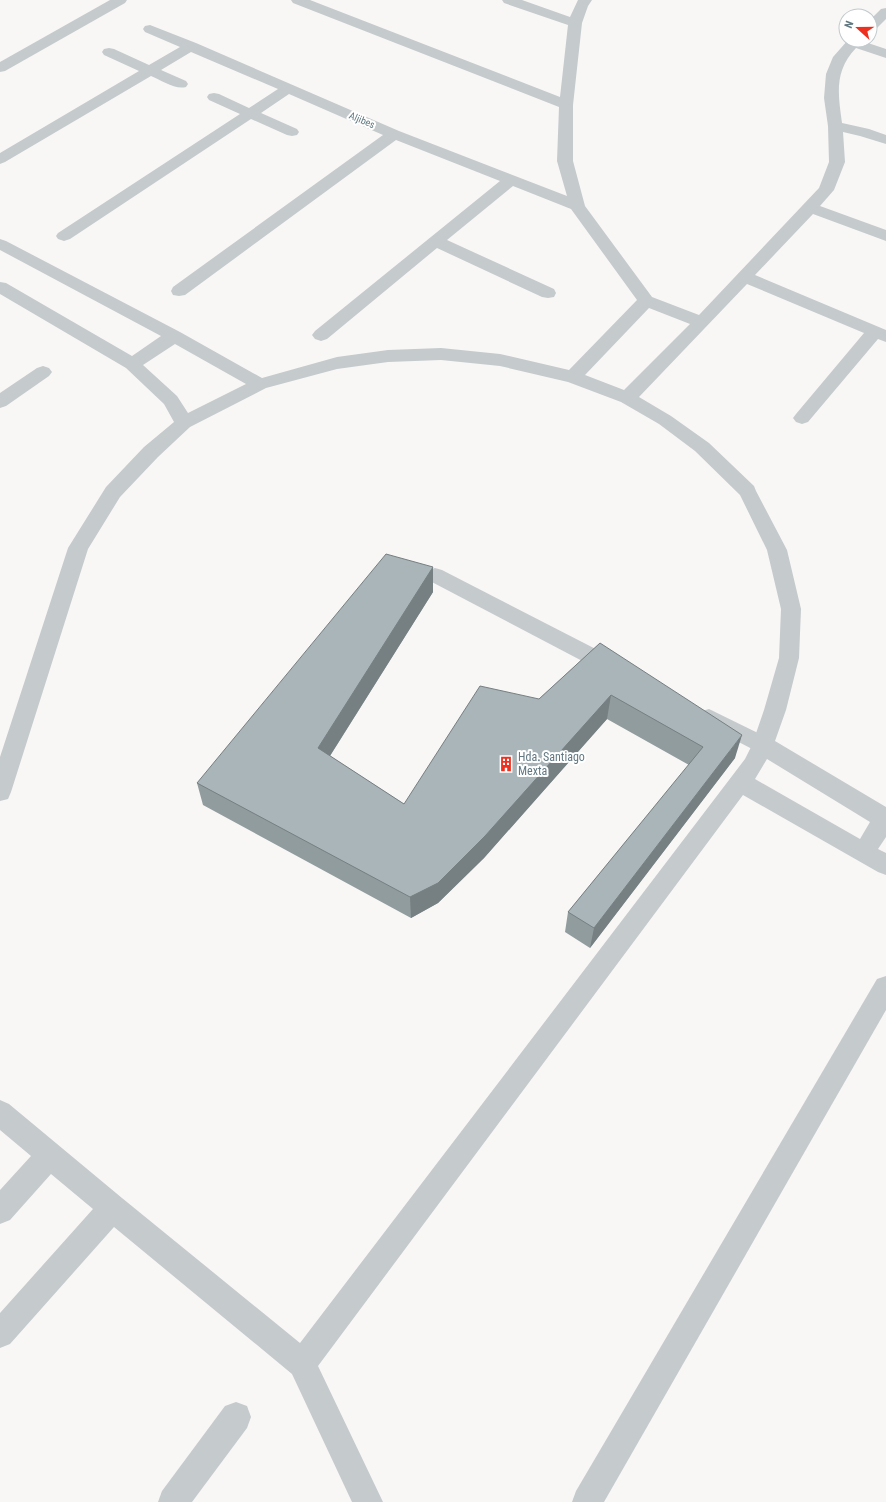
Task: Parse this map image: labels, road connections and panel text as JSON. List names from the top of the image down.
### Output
{
  "streets": {
    "street": ["Aljibes"]
  },
  "places": {
    "building": ["Hda. Santiago Mexta"]
  },
  "north": "left"
}
